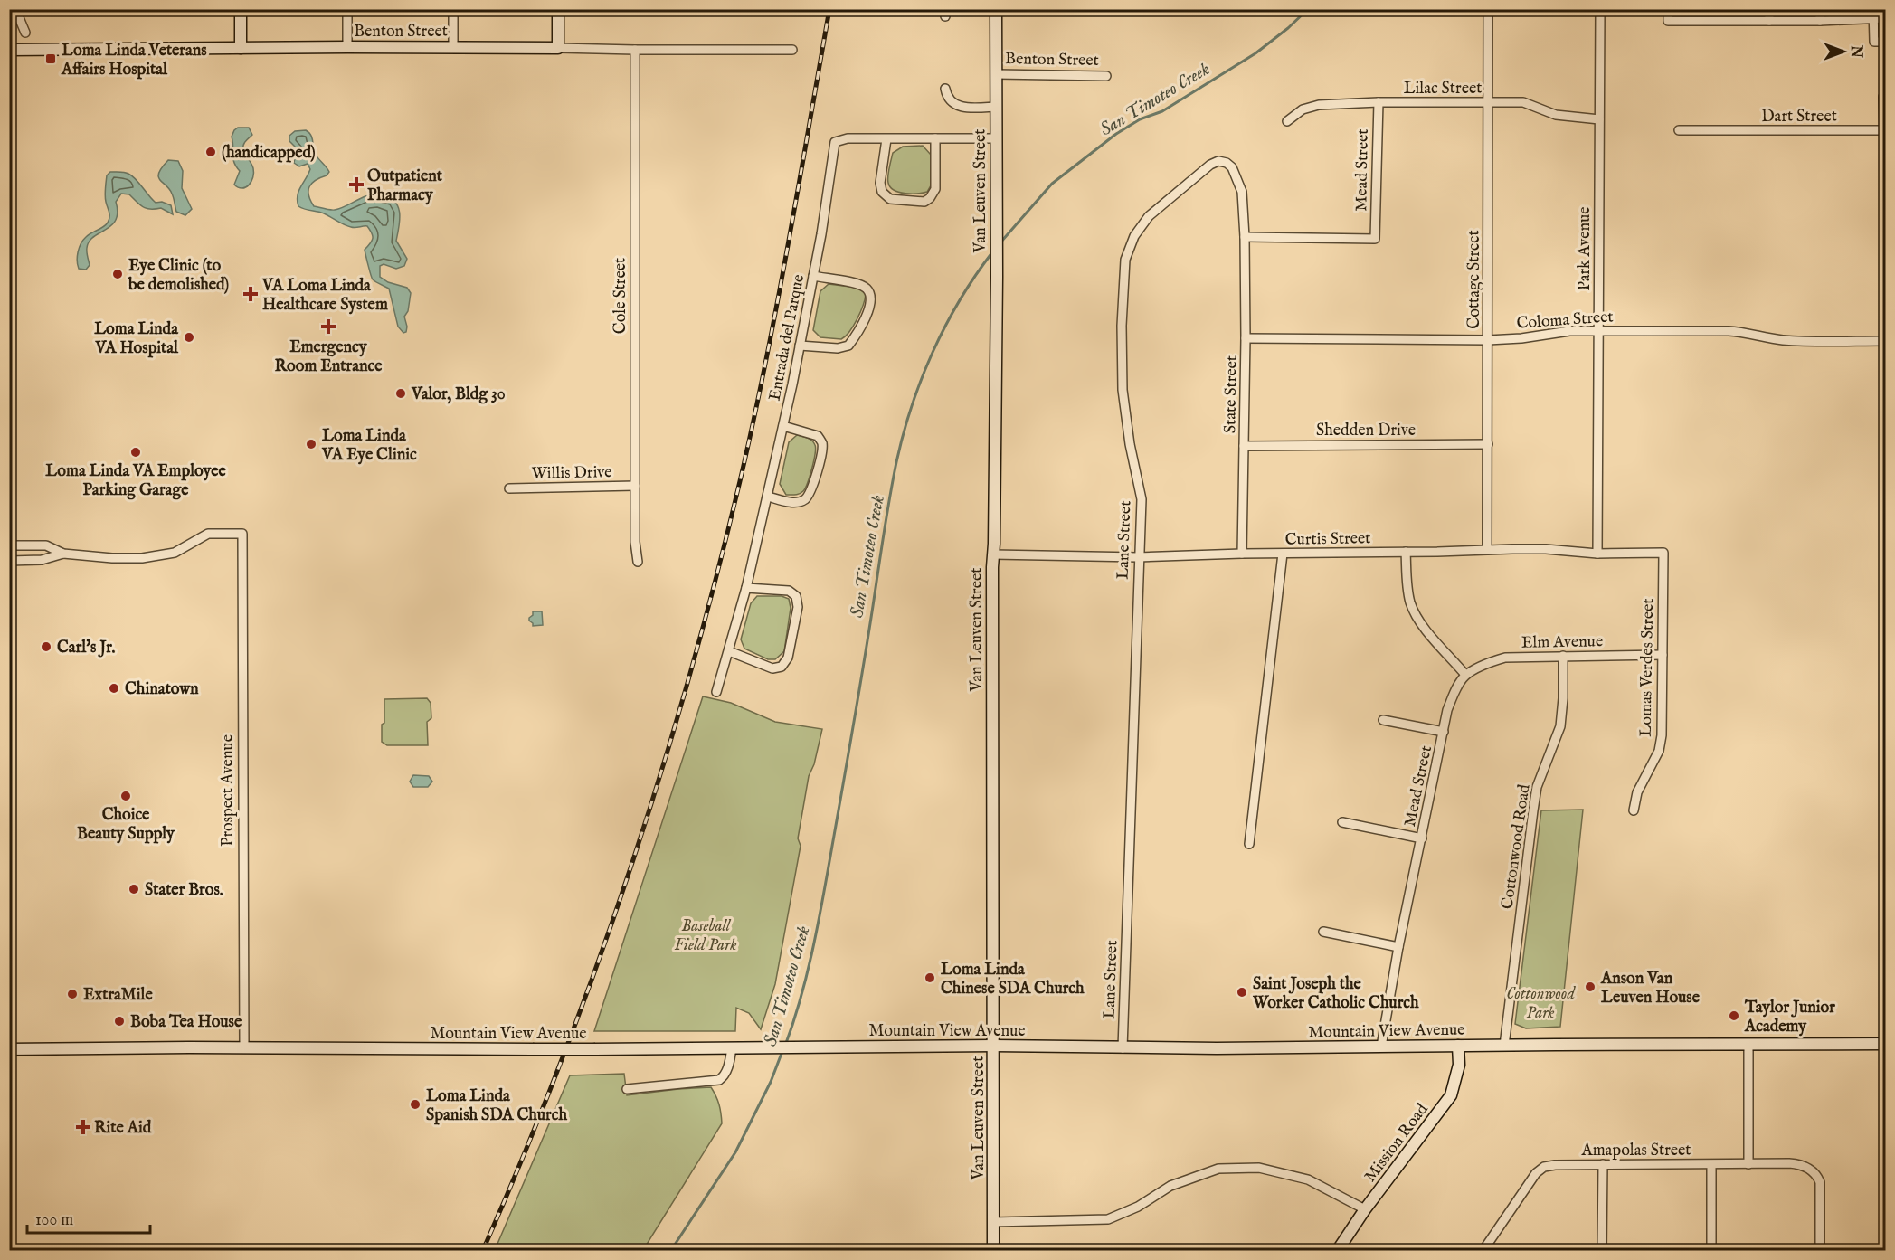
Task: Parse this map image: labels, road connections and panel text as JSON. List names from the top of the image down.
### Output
{
  "streets": {
    "street": [
      "Benton Street",
      "Lilac Street",
      "Dart Street",
      "Mead Street",
      "Van Leuven Street",
      "Park Avenue",
      "Cottage Street",
      "Cole Street",
      "Coloma Street",
      "Entrada del Parque",
      "State Street",
      "Shedden Drive",
      "Willis Drive",
      "Curtis Street",
      "Lane Street",
      "Elm Avenue",
      "Lomas Verdes Street",
      "Prospect Avenue",
      "Cottonwood Road",
      "Mountain View Avenue",
      "Mission Road",
      "Amapolas Street"
    ]
  },
  "crossings": [
    ["Benton Street", "Van Leuven Street"],
    ["Benton Street", "Cole Street"],
    ["Lilac Street", "Mead Street"],
    ["Lilac Street", "Park Avenue"],
    ["Lilac Street", "Cottage Street"],
    ["Mead Street", "State Street"],
    ["Mead Street", "Lane Street"],
    ["Mead Street", "Elm Avenue"],
    ["Mead Street", "Mountain View Avenue"],
    ["Van Leuven Street", "Entrada del Parque"],
    ["Van Leuven Street", "Curtis Street"],
    ["Van Leuven Street", "Mountain View Avenue"],
    ["Park Avenue", "Coloma Street"],
    ["Park Avenue", "Curtis Street"],
    ["Cottage Street", "Coloma Street"],
    ["Cottage Street", "Shedden Drive"],
    ["Cottage Street", "Curtis Street"],
    ["Cole Street", "Willis Drive"],
    ["Coloma Street", "State Street"],
    ["State Street", "Shedden Drive"],
    ["State Street", "Curtis Street"],
    ["State Street", "Lane Street"],
    ["Curtis Street", "Lane Street"],
    ["Curtis Street", "Lomas Verdes Street"],
    ["Lane Street", "Mountain View Avenue"],
    ["Elm Avenue", "Lomas Verdes Street"],
    ["Elm Avenue", "Cottonwood Road"],
    ["Prospect Avenue", "Mountain View Avenue"],
    ["Cottonwood Road", "Mountain View Avenue"],
    ["Mountain View Avenue", "Mission Road"]
  ],
  "water": ["San Timoteo Creek"],
  "parks": ["Baseball Field Park", "Cottonwood Park"],
  "places": {
    "transit": ["Loma Linda Veterans Affairs Hospital"],
    "other": [
      "(handicapped)",
      "Eye Clinic (to be demolished)",
      "Loma Linda VA Hospital",
      "Valor, Bldg 30",
      "Loma Linda VA Eye Clinic",
      "Loma Linda VA Employee Parking Garage",
      "Carl's Jr.",
      "Chinatown",
      "Choice Beauty Supply",
      "Stater Bros.",
      "Loma Linda Chinese SDA Church",
      "Anson Van Leuven House",
      "Saint Joseph the Worker Catholic Church",
      "ExtraMile",
      "Taylor Junior Academy",
      "Boba Tea House",
      "Loma Linda Spanish SDA Church"
    ],
    "health": [
      "Outpatient Pharmacy",
      "VA Loma Linda Healthcare System",
      "Emergency Room Entrance",
      "Rite Aid"
    ]
  },
  "scale_bar": "100 m",
  "north": "right"
}
